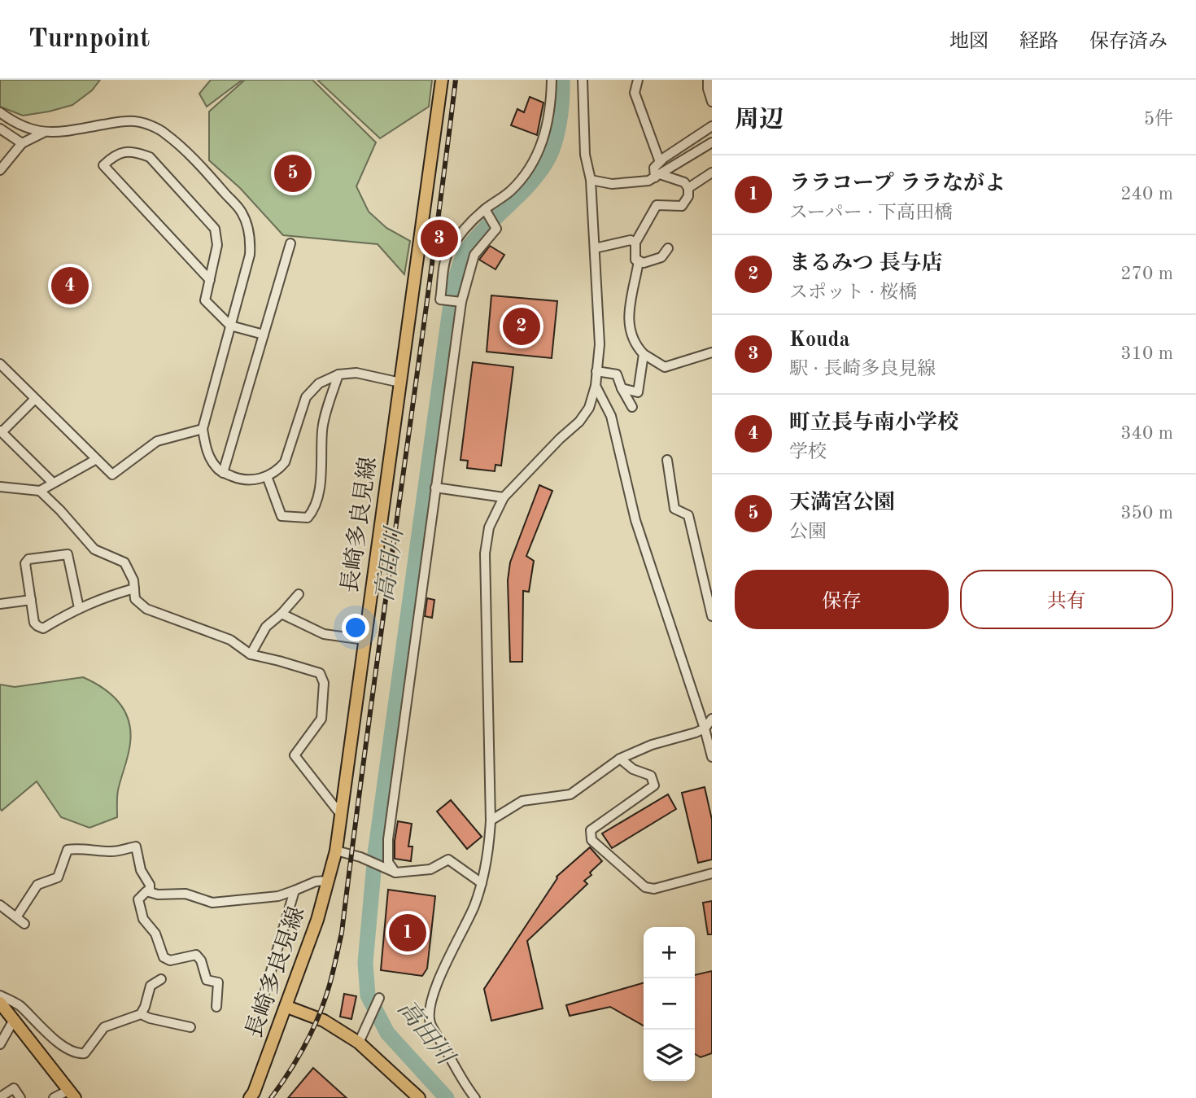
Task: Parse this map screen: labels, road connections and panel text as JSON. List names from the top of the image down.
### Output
{
  "streets": {
    "main road": ["長崎多良見線"]
  },
  "water": ["高田川"],
  "page": {
    "header": "Turnpoint",
    "nav": ["地図", "経路", "保存済み"],
    "heading": ["周辺", "5件"],
    "pins": [
      "5",
      "3",
      "4",
      "2",
      "1"
    ],
    "list": [
      {
        "mark": "1",
        "name": "ララコープ ララながよ",
        "note": "スーパー · 下高田橋",
        "value": "240 m"
      },
      {
        "mark": "2",
        "name": "まるみつ 長与店",
        "note": "スポット · 桜橋",
        "value": "270 m"
      },
      {
        "mark": "3",
        "name": "Kouda",
        "note": "駅 · 長崎多良見線",
        "value": "310 m"
      },
      {
        "mark": "4",
        "name": "町立長与南小学校",
        "note": "学校",
        "value": "340 m"
      },
      {
        "mark": "5",
        "name": "天満宮公園",
        "note": "公園",
        "value": "350 m"
      }
    ],
    "buttons": ["保存", "共有"],
    "map_buttons": ["+", "−"]
  }
}
